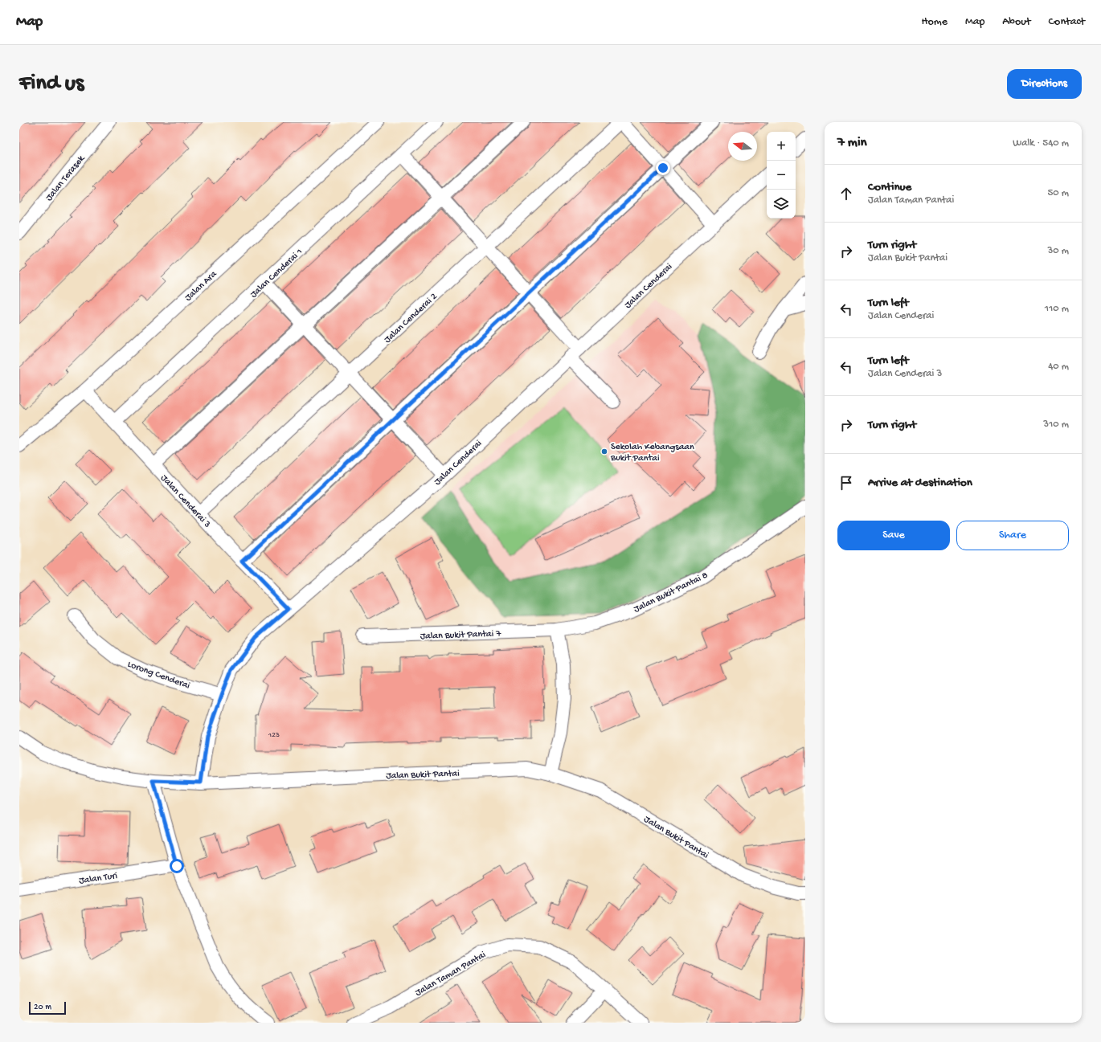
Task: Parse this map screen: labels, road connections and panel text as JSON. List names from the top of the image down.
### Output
{
  "streets": {
    "street": [
      "Jalan Terasek",
      "Jalan Cenderai 1",
      "Jalan Ara",
      "Jalan Cenderai",
      "Jalan Cenderai 2",
      "Jalan Cenderai 3",
      "Jalan Bukit Pantai 8",
      "Jalan Bukit Pantai 7",
      "Lorong Cenderai",
      "Jalan Bukit Pantai",
      "Jalan Turi",
      "Jalan Taman Pantai"
    ]
  },
  "crossings": [
    ["Jalan Cenderai 1", "Jalan Cenderai 3"],
    ["Jalan Ara", "Jalan Cenderai 3"],
    ["Jalan Cenderai", "Jalan Cenderai 3"],
    ["Jalan Cenderai", "Lorong Cenderai"],
    ["Jalan Cenderai", "Jalan Bukit Pantai"],
    ["Jalan Cenderai 2", "Jalan Cenderai 3"],
    ["Jalan Bukit Pantai 8", "Jalan Bukit Pantai 7"]
  ],
  "places": ["Sekolah Kebangsaan Bukit Pantai"],
  "house_numbers": ["123"],
  "scale_bar": "20 m",
  "north": "left",
  "page": {
    "header": "Map",
    "nav": [
      "Home",
      "Map",
      "About",
      "Contact"
    ],
    "buttons": [
      "Directions",
      ["Save", "Share"]
    ],
    "title": "Find us",
    "heading": ["7 min", "Walk · 540 m"],
    "map_buttons": ["+", "−"],
    "list": [
      ["Continue", "Jalan Taman Pantai", "50 m"],
      ["Turn right", "Jalan Bukit Pantai", "30 m"],
      ["Turn left", "Jalan Cenderai", "110 m"],
      ["Turn left", "Jalan Cenderai 3", "40 m"],
      ["Turn right", "310 m"],
      "Arrive at destination"
    ],
    "scale": "20 m"
  }
}
